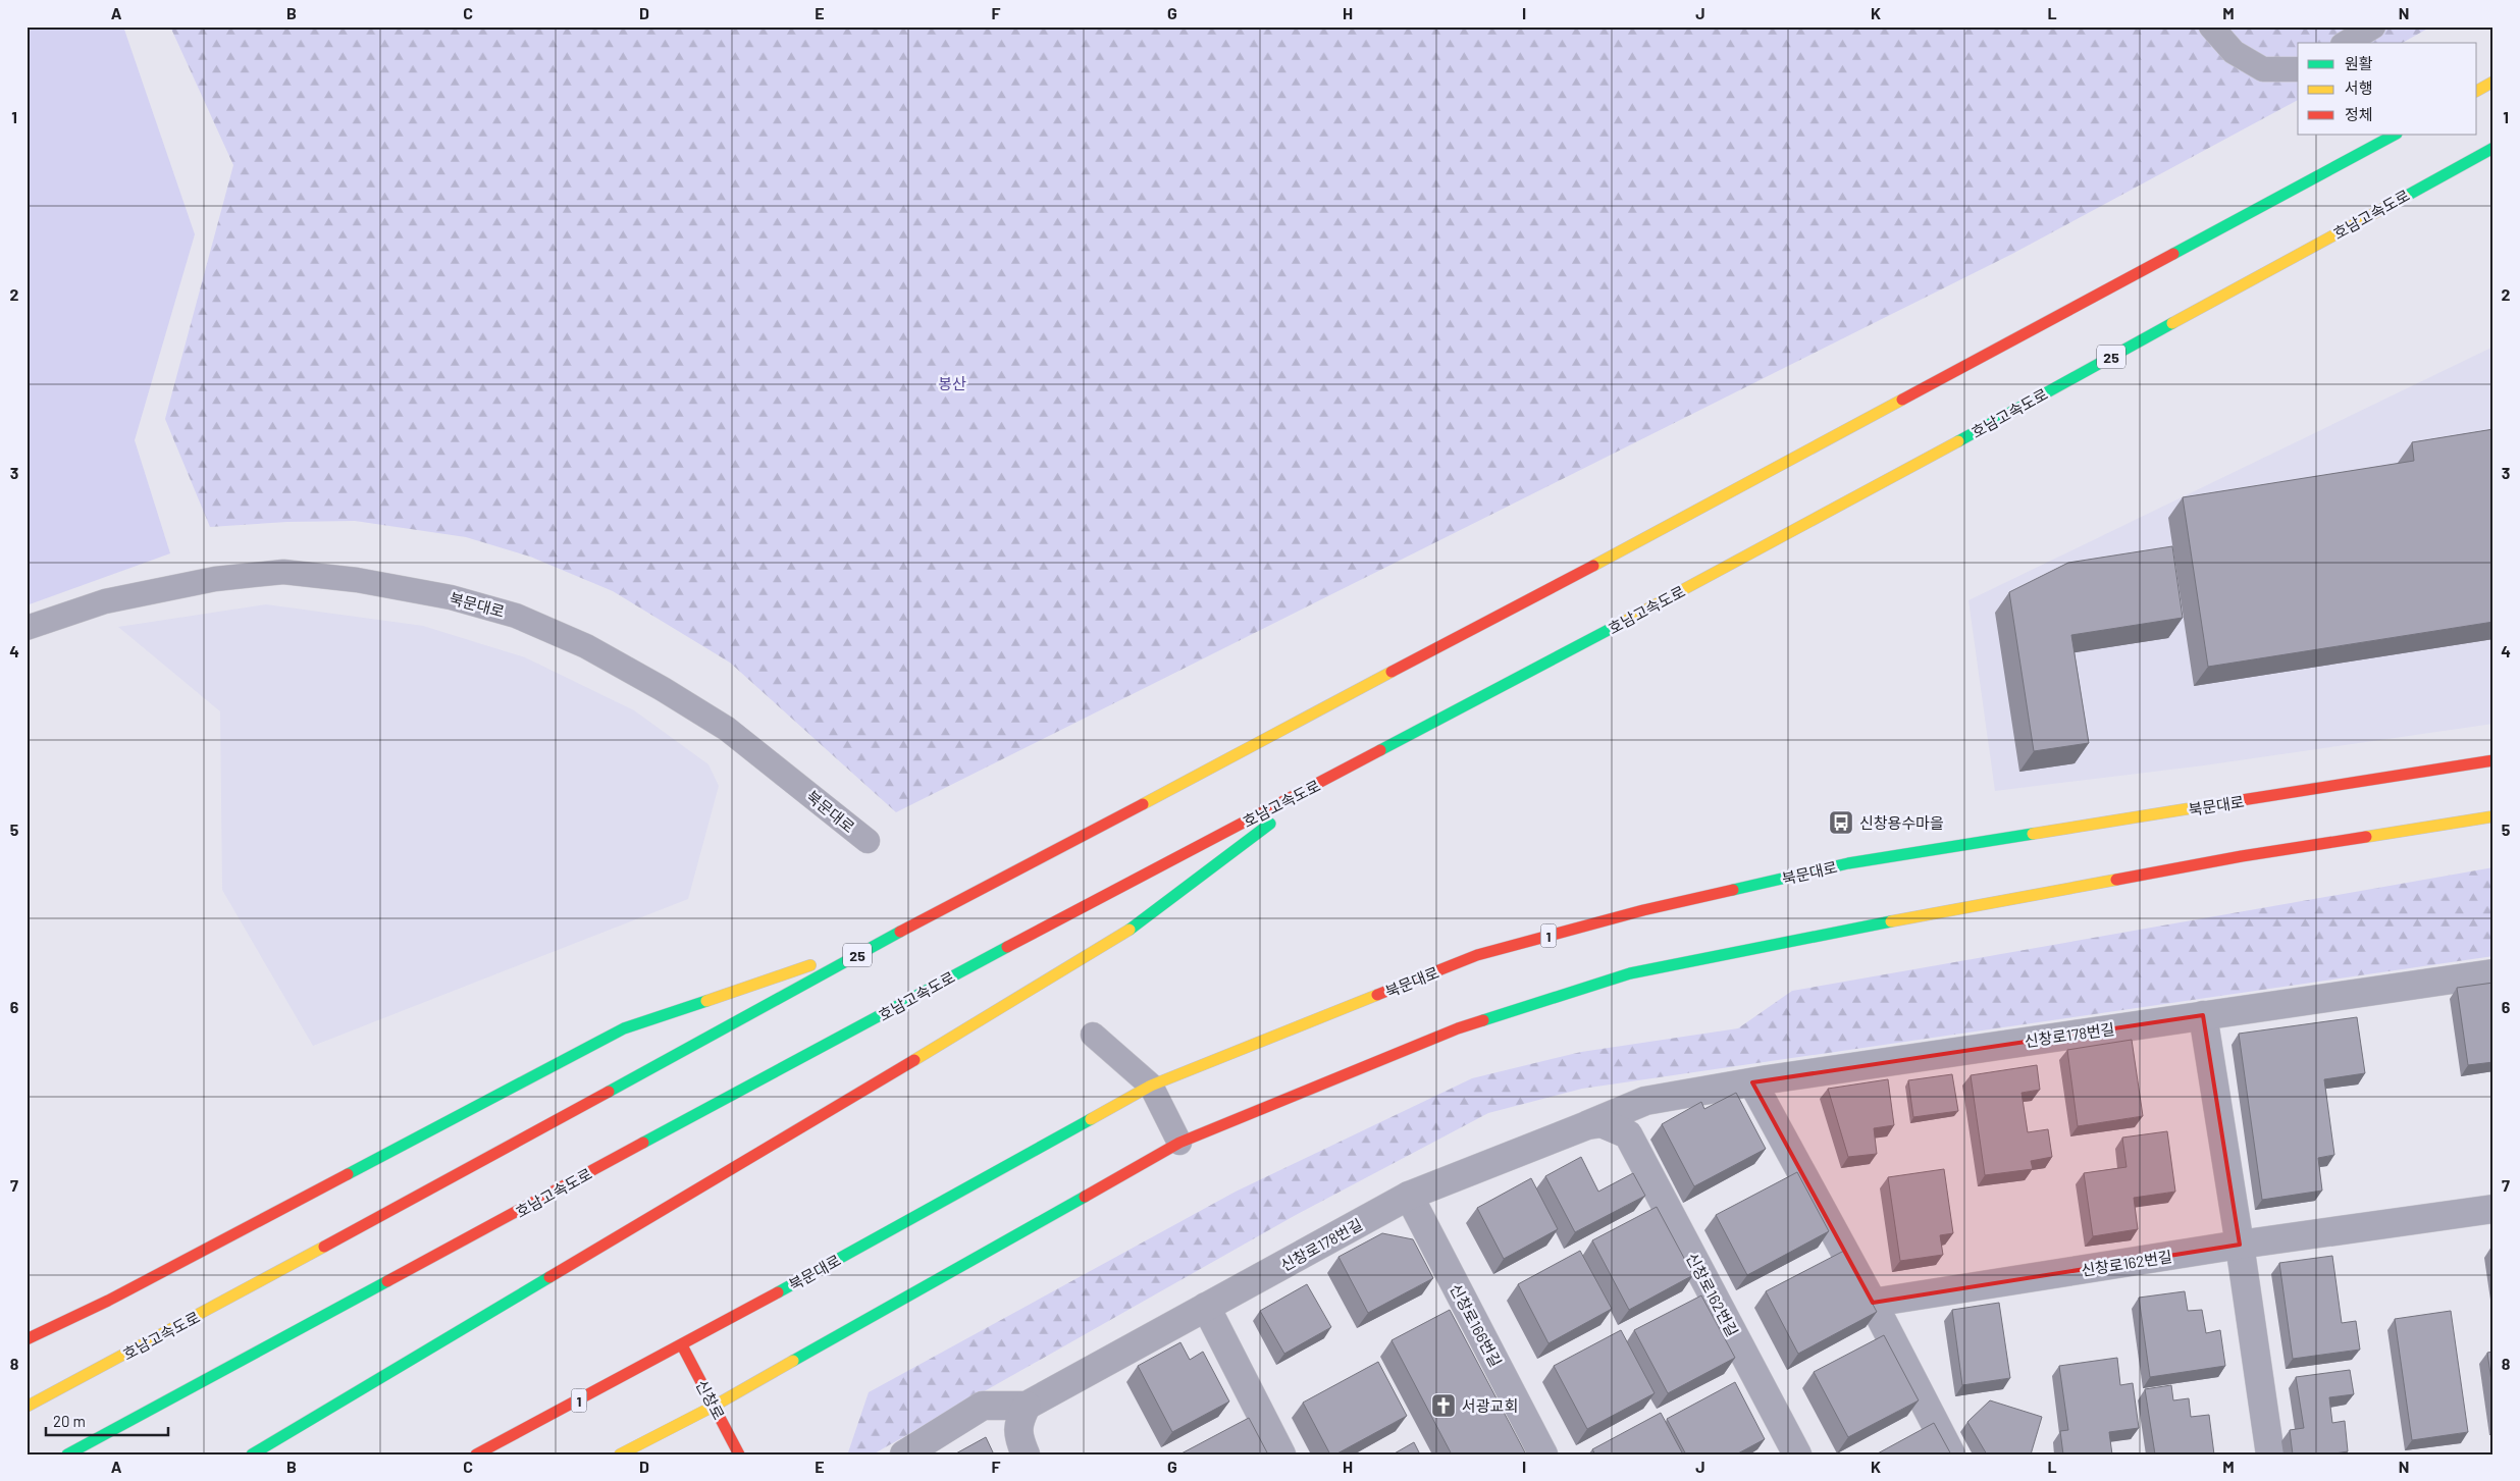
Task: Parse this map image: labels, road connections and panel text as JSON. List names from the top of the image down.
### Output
{
  "streets": {
    "main road": [
      "호남고속도로",
      "25",
      "북문대로",
      "1",
      "신창로"
    ],
    "street": ["신창로178번길", "신창로162번길", "신창로166번길"]
  },
  "crossings": [
    ["북문대로", "신창로"],
    ["신창로178번길", "신창로162번길"],
    ["신창로178번길", "신창로166번길"]
  ],
  "parks": ["봉산"],
  "places": {
    "bus stop": ["신창용수마을"],
    "church": ["서광교회"]
  },
  "legend": ["원활", "서행", "정체"],
  "scale_bar": "20 m",
  "grid": {
    "columns": [
      "A",
      "B",
      "C",
      "D",
      "E",
      "F",
      "G",
      "H",
      "I",
      "J",
      "K",
      "L",
      "M",
      "N"
    ],
    "rows": [
      "1",
      "2",
      "3",
      "4",
      "5",
      "6",
      "7",
      "8"
    ]
  }
}
